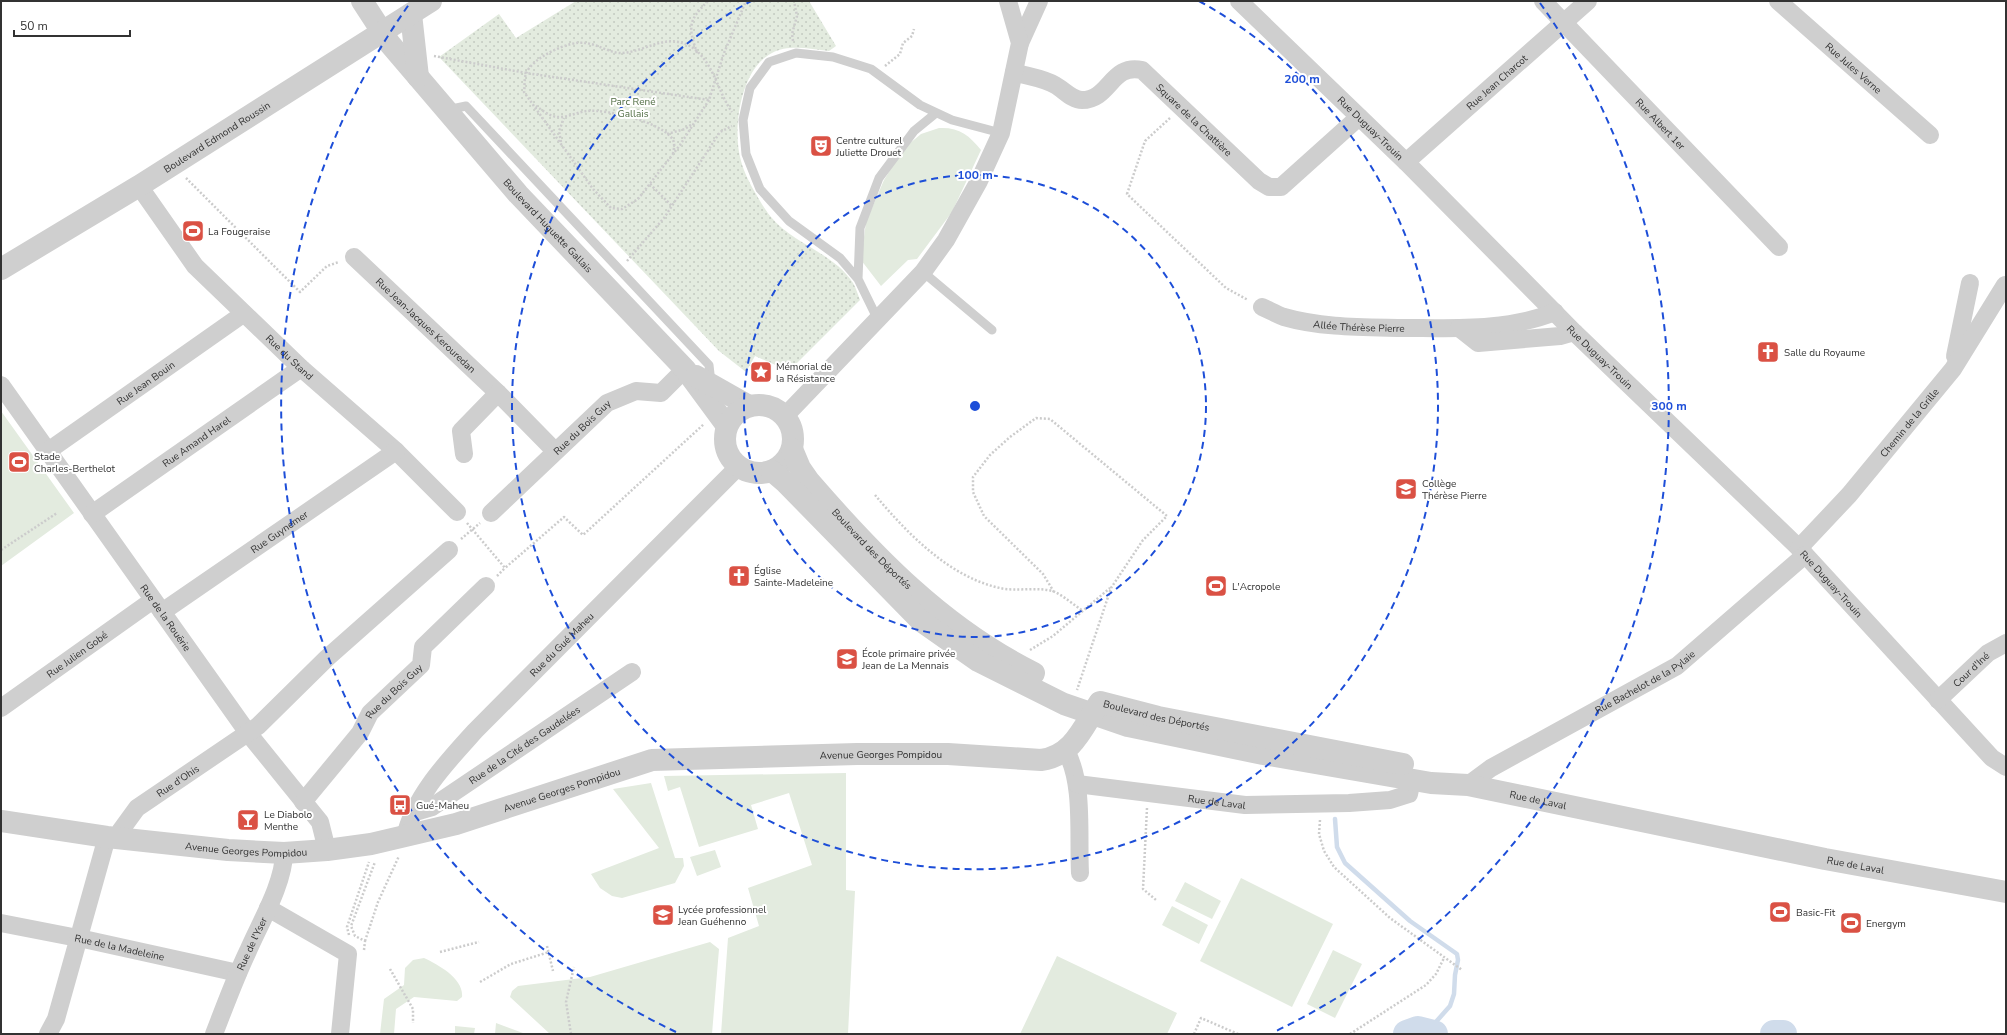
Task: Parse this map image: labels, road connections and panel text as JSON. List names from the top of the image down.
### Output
{
  "streets": {
    "street": [
      "Rue Jules Verne",
      "Rue Jean Charcot",
      "Square de la Chattière",
      "Rue Albert 1er",
      "Rue Duguay-Trouin",
      "Boulevard Edmond Roussin",
      "Boulevard Huguette Gallais",
      "Allée Thérèse Pierre",
      "Rue Jean-Jacques Kerouredan",
      "Rue du Stand",
      "Rue Jean Bouin",
      "Chemin de la Grille",
      "Rue du Bois Guy",
      "Rue Amand Harel",
      "Rue Guynemer",
      "Boulevard des Déportés",
      "Rue de la Rouërie",
      "Rue du Gué Maheu",
      "Rue Julien Gobé",
      "Cour d'Iné",
      "Rue Bachelot de la Pylaie",
      "Rue de la Cité des Gaudelées",
      "Avenue Georges Pompidou",
      "Rue d'Ohis",
      "Rue de Laval",
      "Rue de l'Yser",
      "Rue de la Madeleine"
    ]
  },
  "crossings": [
    ["Rue Jean Charcot", "Rue Albert 1er"],
    ["Rue Jean Charcot", "Rue Duguay-Trouin"],
    ["Square de la Chattière", "Rue Duguay-Trouin"],
    ["Rue Duguay-Trouin", "Allée Thérèse Pierre"],
    ["Rue Duguay-Trouin", "Chemin de la Grille"],
    ["Rue Duguay-Trouin", "Cour d'Iné"],
    ["Rue Duguay-Trouin", "Rue Bachelot de la Pylaie"],
    ["Boulevard Edmond Roussin", "Boulevard Huguette Gallais"],
    ["Boulevard Edmond Roussin", "Rue du Stand"],
    ["Boulevard Huguette Gallais", "Rue du Bois Guy"],
    ["Boulevard Huguette Gallais", "Boulevard des Déportés"],
    ["Boulevard Huguette Gallais", "Rue du Gué Maheu"],
    ["Rue Jean-Jacques Kerouredan", "Rue du Bois Guy"],
    ["Rue du Stand", "Rue Jean Bouin"],
    ["Rue du Stand", "Rue Amand Harel"],
    ["Rue du Stand", "Rue Guynemer"],
    ["Rue Jean Bouin", "Rue de la Rouërie"],
    ["Chemin de la Grille", "Rue Bachelot de la Pylaie"],
    ["Rue du Bois Guy", "Rue de la Rouërie"],
    ["Rue Amand Harel", "Rue de la Rouërie"],
    ["Rue Guynemer", "Rue de la Rouërie"],
    ["Rue Guynemer", "Rue Julien Gobé"],
    ["Boulevard des Déportés", "Rue du Gué Maheu"],
    ["Boulevard des Déportés", "Rue Bachelot de la Pylaie"],
    ["Boulevard des Déportés", "Avenue Georges Pompidou"],
    ["Boulevard des Déportés", "Rue de Laval"],
    ["Rue de la Rouërie", "Rue Julien Gobé"],
    ["Rue de la Rouërie", "Avenue Georges Pompidou"],
    ["Rue de la Rouërie", "Rue d'Ohis"],
    ["Rue du Gué Maheu", "Rue de la Cité des Gaudelées"],
    ["Rue du Gué Maheu", "Avenue Georges Pompidou"],
    ["Rue Bachelot de la Pylaie", "Rue de Laval"],
    ["Avenue Georges Pompidou", "Rue d'Ohis"],
    ["Avenue Georges Pompidou", "Rue de l'Yser"],
    ["Rue d'Ohis", "Rue de la Madeleine"],
    ["Rue de l'Yser", "Rue de la Madeleine"]
  ],
  "parks": ["Parc René Gallais"],
  "places": {
    "theatre": ["Centre culturel Juliette Drouet"],
    "sports": [
      "La Fougeraise",
      "Stade Charles-Berthelot",
      "L'Acropole",
      "Basic-Fit",
      "Energym"
    ],
    "church": ["Salle du Royaume", "Église Sainte-Madeleine"],
    "place": ["Mémorial de la Résistance"],
    "school or university": ["Collège Thérèse Pierre", "École primaire privée Jean de La Mennais", "Lycée professionnel Jean Guéhenno"],
    "bus stop": ["Gué-Maheu"],
    "bar": ["Le Diabolo Menthe"]
  },
  "scale_bar": "50 m",
  "rings": ["200 m", "100 m", "300 m"]
}
